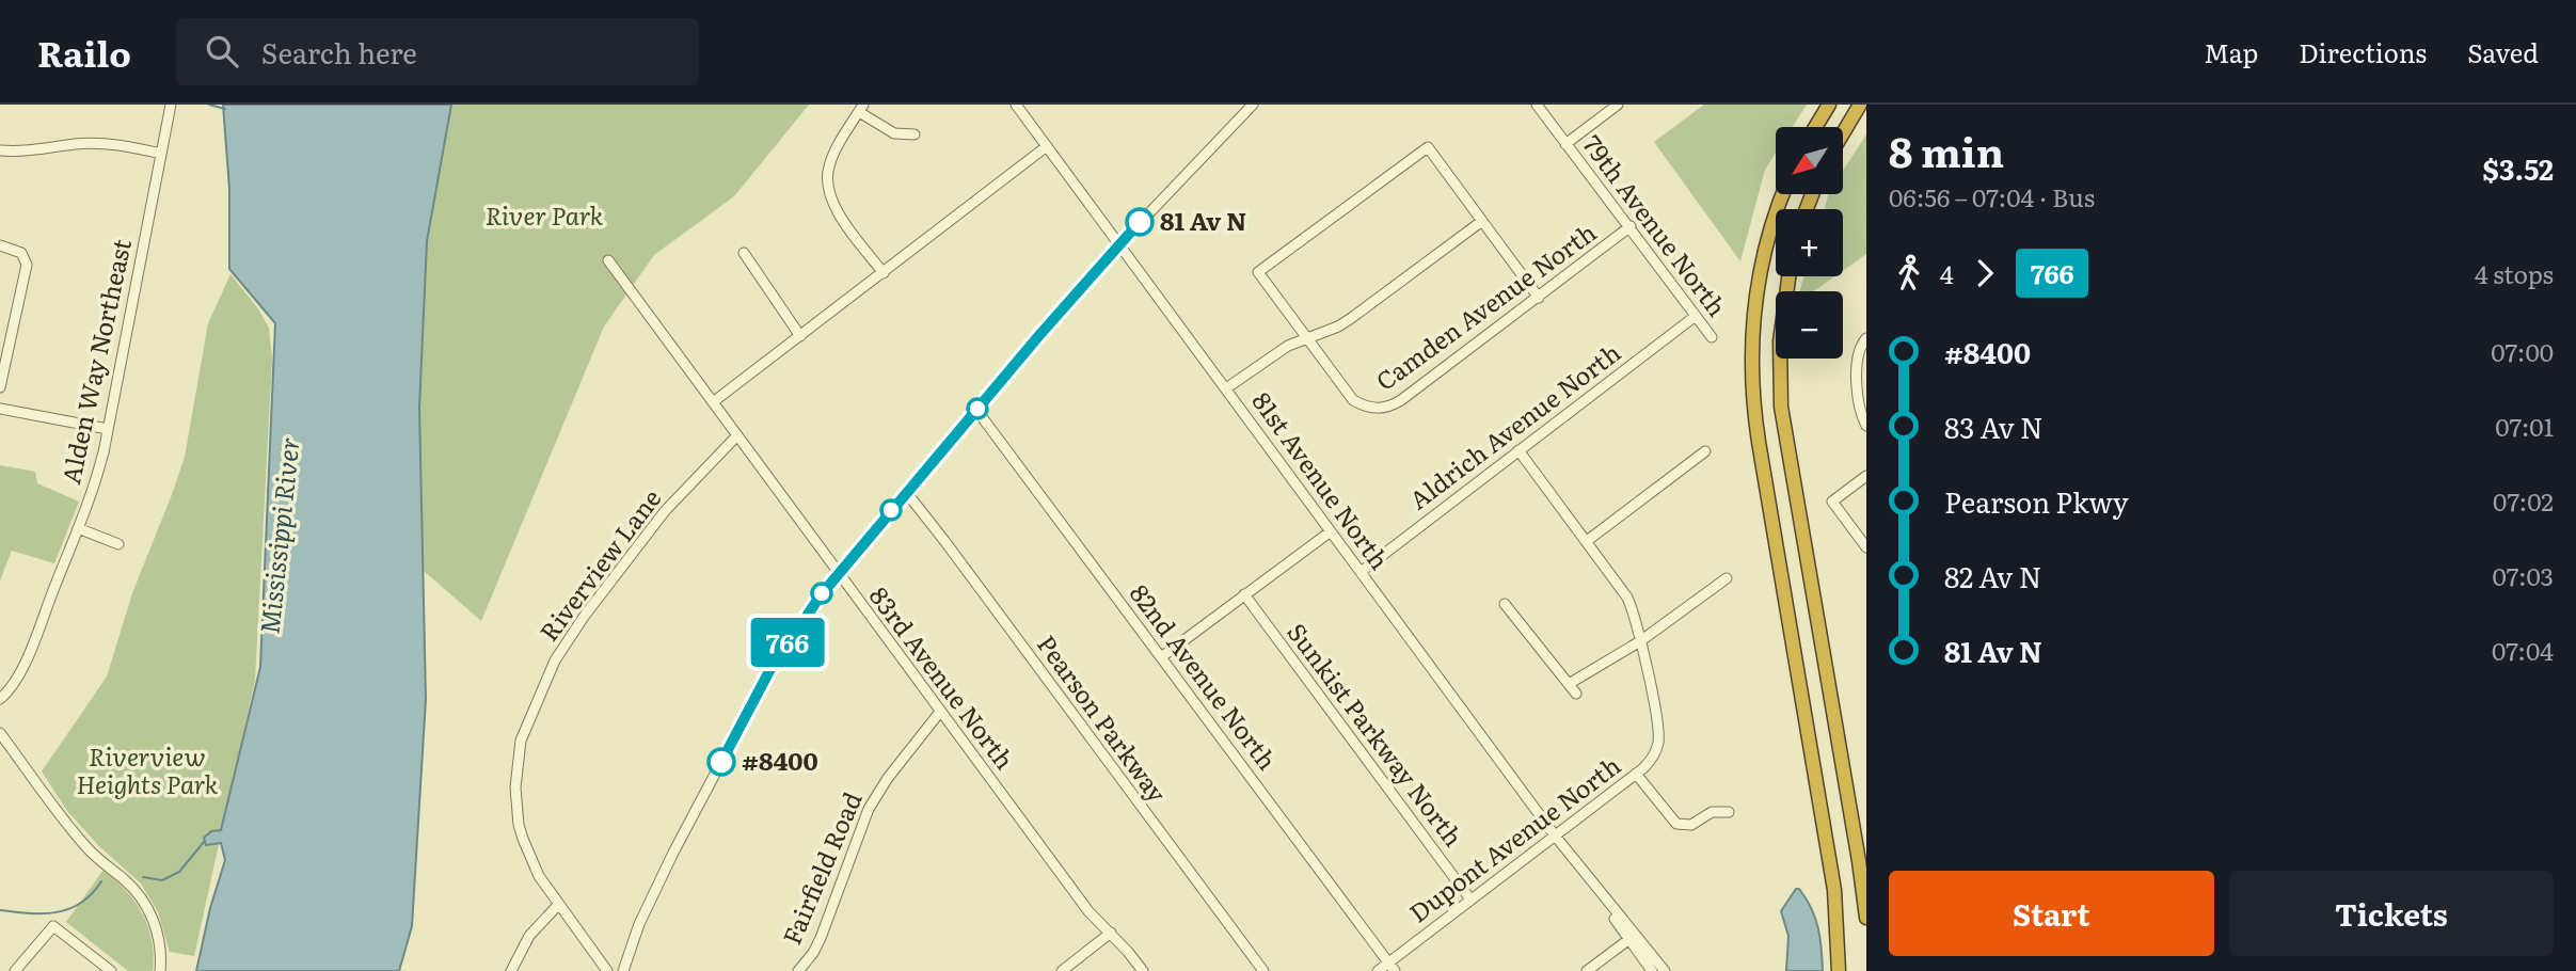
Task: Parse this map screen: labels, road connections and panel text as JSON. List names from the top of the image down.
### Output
{
  "streets": {
    "street": [
      "79th Avenue North",
      "Camden Avenue North",
      "Alden Way Northeast",
      "Aldrich Avenue North",
      "81st Avenue North",
      "Riverview Lane",
      "82nd Avenue North",
      "83rd Avenue North",
      "Pearson Parkway",
      "Sunkist Parkway North",
      "Dupont Avenue North",
      "Fairfield Road"
    ]
  },
  "crossings": [
    ["79th Avenue North", "Camden Avenue North"],
    ["79th Avenue North", "Aldrich Avenue North"],
    ["Aldrich Avenue North", "81st Avenue North"],
    ["81st Avenue North", "Dupont Avenue North"],
    ["Riverview Lane", "83rd Avenue North"],
    ["82nd Avenue North", "Dupont Avenue North"],
    ["83rd Avenue North", "Fairfield Road"],
    ["Sunkist Parkway North", "Dupont Avenue North"]
  ],
  "water": ["Mississippi River"],
  "parks": ["River Park", "Riverview Heights Park"],
  "places": ["81 Av N", "#8400"],
  "lines": ["bus line 766"],
  "north": "bottom left",
  "page": {
    "header": "Railo",
    "search": "Search here",
    "nav": ["Map", "Directions", "Saved"],
    "on_map": "766",
    "heading": ["8 min", "06:56 – 07:04 · Bus", "$3.52"],
    "map_buttons": ["+", "−"],
    "legs": ["4", "766", "4 stops"],
    "list": [
      {
        "name": "#8400",
        "value": "07:00"
      },
      {
        "name": "83 Av N",
        "value": "07:01"
      },
      {
        "name": "Pearson Pkwy",
        "value": "07:02"
      },
      {
        "name": "82 Av N",
        "value": "07:03"
      },
      {
        "name": "81 Av N",
        "value": "07:04"
      }
    ],
    "buttons": ["Start", "Tickets"]
  }
}
